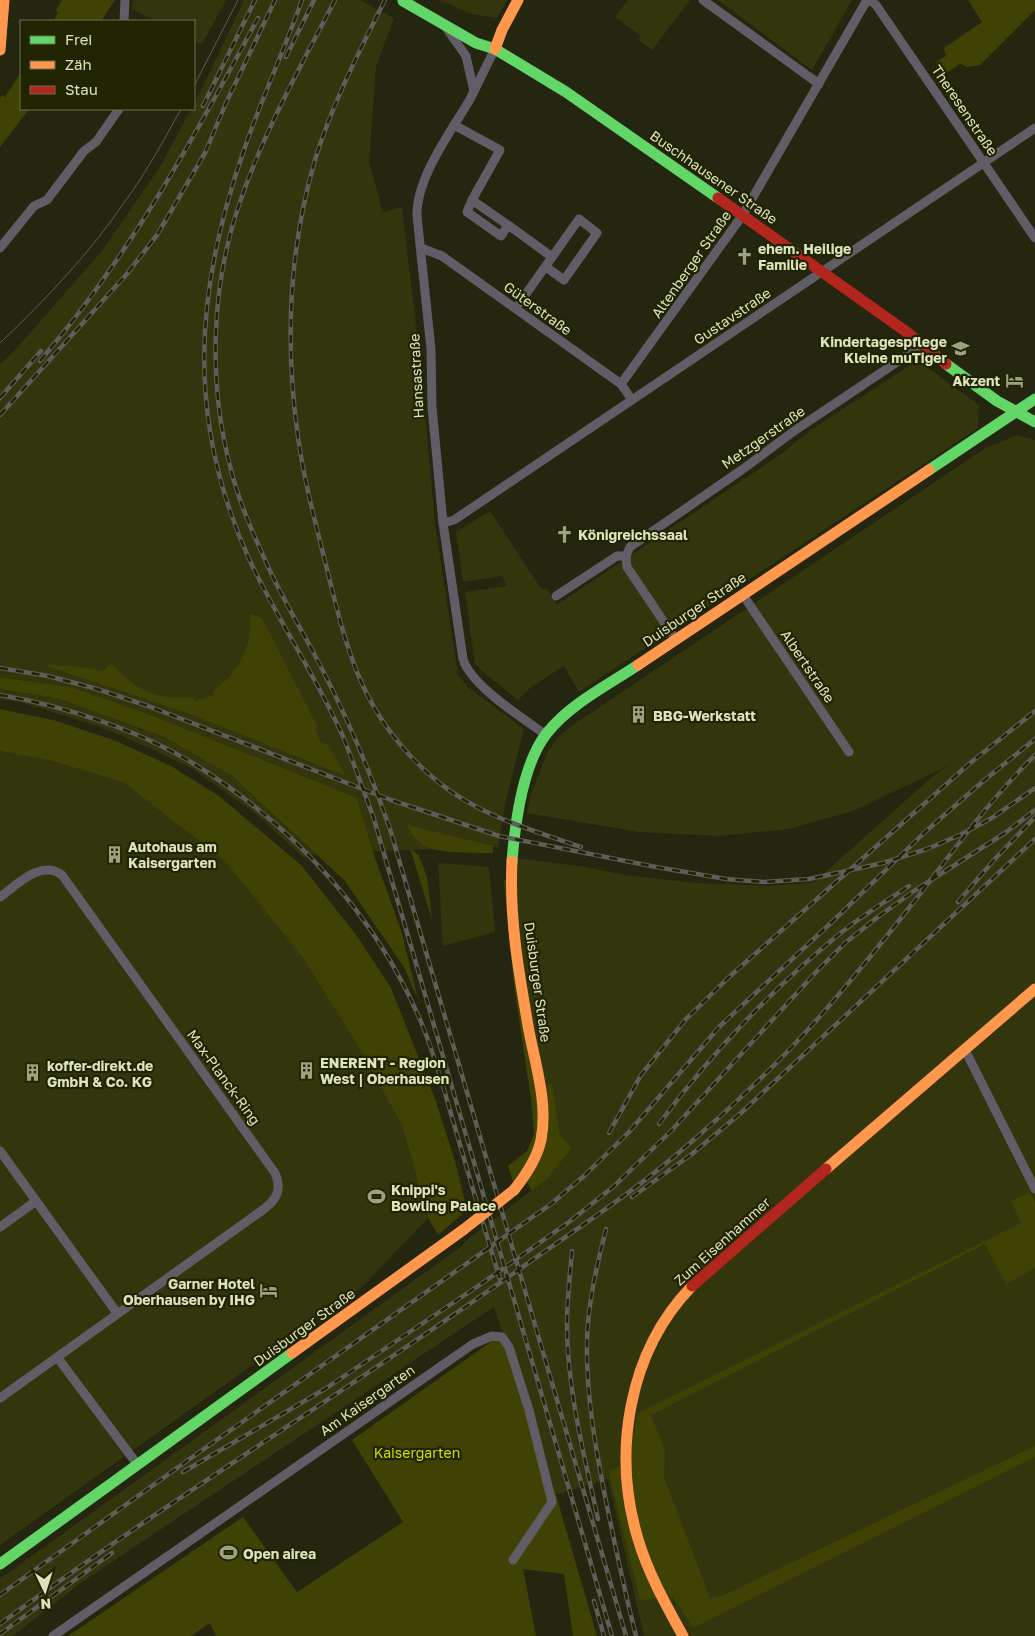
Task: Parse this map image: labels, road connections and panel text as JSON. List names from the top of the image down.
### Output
{
  "streets": {
    "main road": [
      "Buschhausener Straße",
      "Hansastraße",
      "Duisburger Straße",
      "Zum Eisenhammer"
    ],
    "street": [
      "Theresenstraße",
      "Altenberger Straße",
      "Güterstraße",
      "Gustavstraße",
      "Metzgerstraße",
      "Albertstraße",
      "Max-Planck-Ring",
      "Am Kaisergarten"
    ]
  },
  "crossings": [
    ["Theresenstraße", "Altenberger Straße"],
    ["Theresenstraße", "Gustavstraße"],
    ["Buschhausener Straße", "Altenberger Straße"],
    ["Buschhausener Straße", "Gustavstraße"],
    ["Buschhausener Straße", "Hansastraße"],
    ["Buschhausener Straße", "Metzgerstraße"],
    ["Buschhausener Straße", "Duisburger Straße"],
    ["Altenberger Straße", "Güterstraße"],
    ["Güterstraße", "Gustavstraße"],
    ["Güterstraße", "Hansastraße"],
    ["Gustavstraße", "Hansastraße"],
    ["Hansastraße", "Duisburger Straße"],
    ["Duisburger Straße", "Albertstraße"]
  ],
  "parks": ["Kaisergarten"],
  "places": {
    "church": ["ehem. Heilige Familie", "Königreichssaal"],
    "school or university": ["Kindertagespflege Kleine muTiger"],
    "hotel": ["Akzent", "Garner Hotel Oberhausen by IHG"],
    "building": [
      "BBG-Werkstatt",
      "Autohaus am Kaisergarten",
      "ENERENT - Region West | Oberhausen",
      "koffer-direkt.de GmbH & Co. KG"
    ],
    "sports": ["Knippi's Bowling Palace", "Open airea"]
  },
  "legend": ["Frei", "Zäh", "Stau"],
  "north": "bottom"
}
